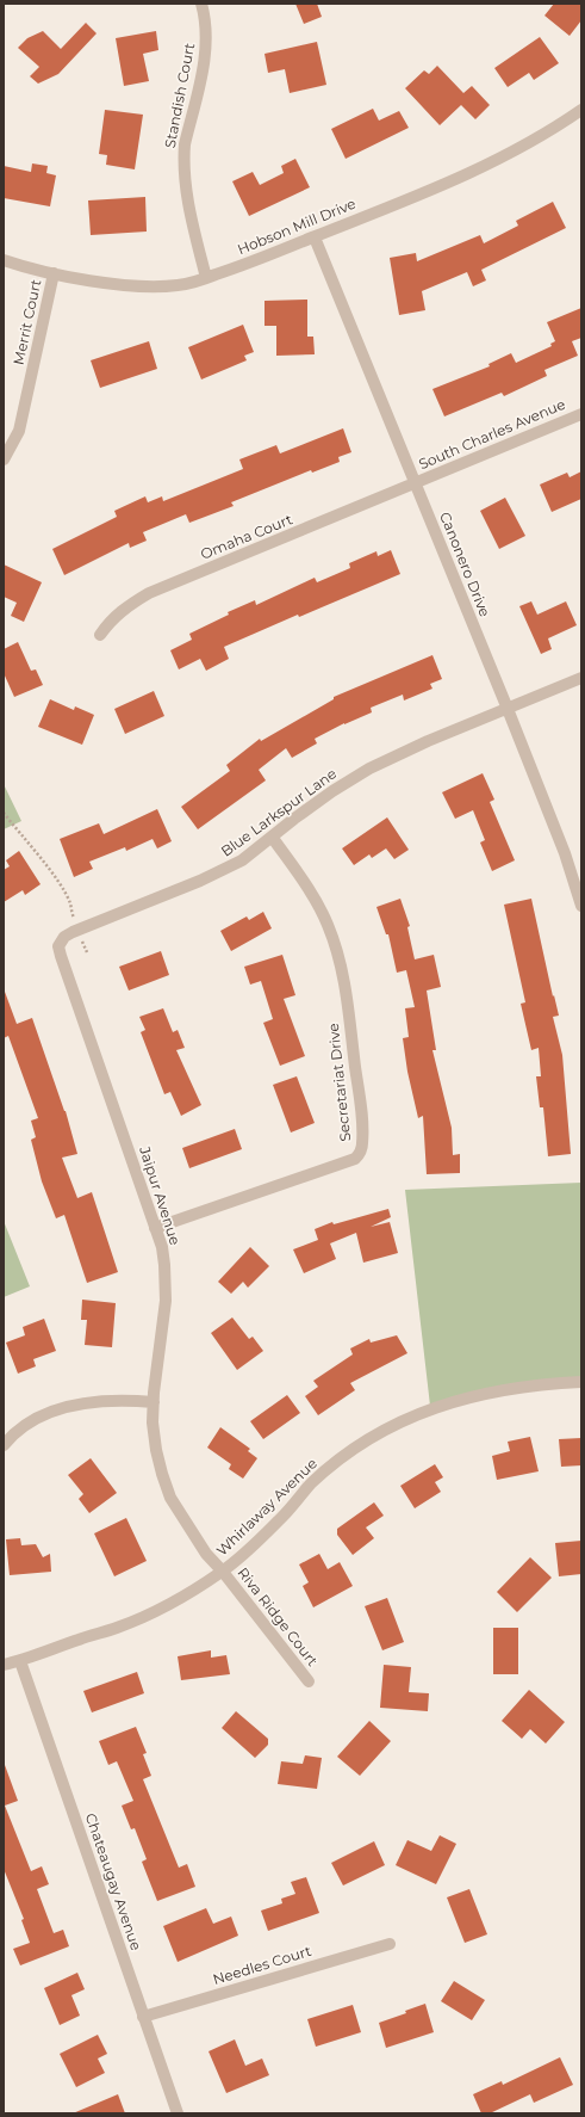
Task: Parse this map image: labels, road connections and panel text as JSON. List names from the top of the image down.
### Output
{
  "streets": {
    "street": [
      "Standish Court",
      "Hobson Mill Drive",
      "Merrit Court",
      "South Charles Avenue",
      "Omaha Court",
      "Canonero Drive",
      "Blue Larkspur Lane",
      "Secretariat Drive",
      "Jaipur Avenue",
      "Whirlaway Avenue",
      "Riva Ridge Court",
      "Chateaugay Avenue",
      "Needles Court"
    ]
  },
  "crossings": [
    ["Standish Court", "Hobson Mill Drive"],
    ["Hobson Mill Drive", "Merrit Court"],
    ["Hobson Mill Drive", "Canonero Drive"],
    ["South Charles Avenue", "Omaha Court"],
    ["South Charles Avenue", "Canonero Drive"],
    ["Omaha Court", "Canonero Drive"],
    ["Canonero Drive", "Blue Larkspur Lane"],
    ["Blue Larkspur Lane", "Secretariat Drive"],
    ["Blue Larkspur Lane", "Jaipur Avenue"],
    ["Secretariat Drive", "Jaipur Avenue"],
    ["Jaipur Avenue", "Whirlaway Avenue"],
    ["Jaipur Avenue", "Riva Ridge Court"],
    ["Whirlaway Avenue", "Riva Ridge Court"],
    ["Whirlaway Avenue", "Chateaugay Avenue"],
    ["Chateaugay Avenue", "Needles Court"]
  ]
}
